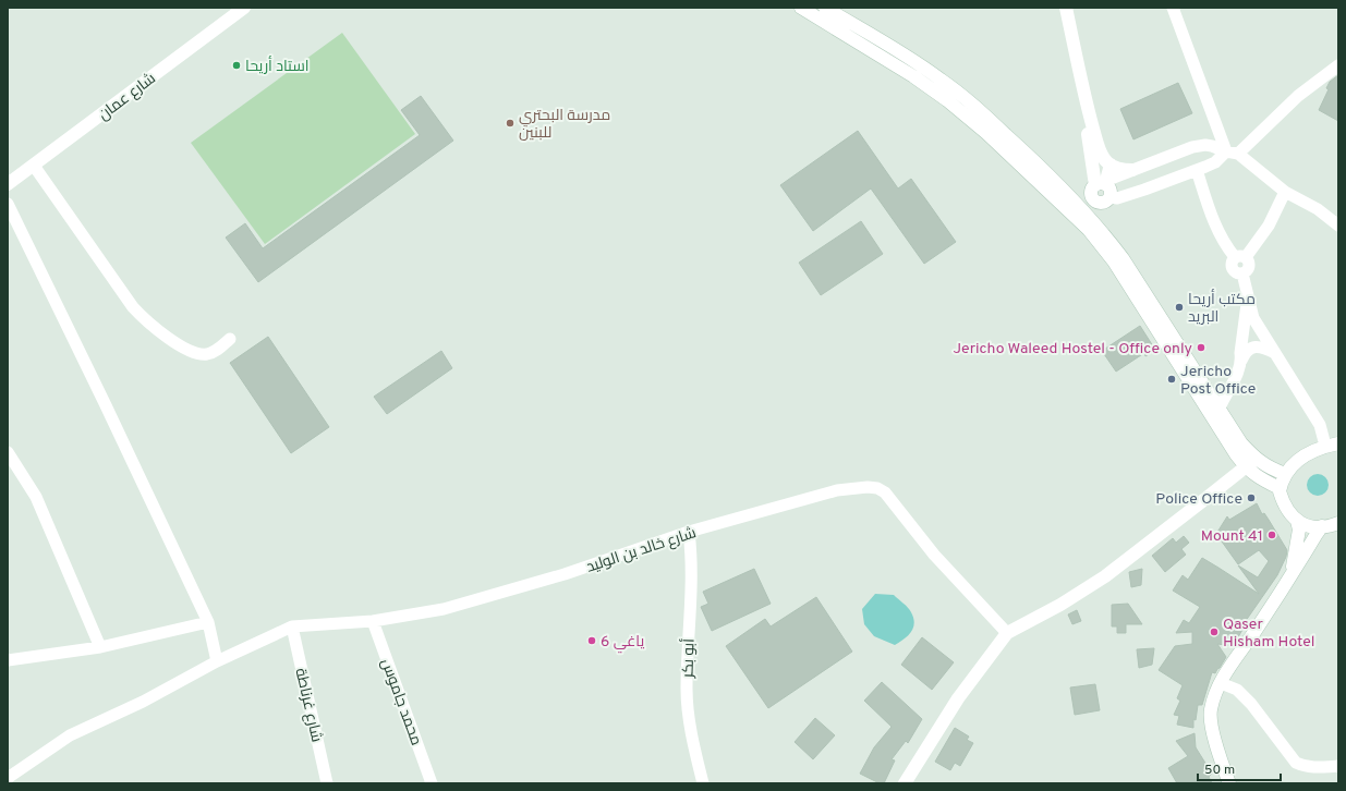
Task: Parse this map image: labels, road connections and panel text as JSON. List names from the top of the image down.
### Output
{
  "streets": {
    "main road": ["شارع عمان"],
    "street": [
      "شارع خالد بن الوليد",
      "أبو بكر",
      "محمد جاموس",
      "شارع غرناطة"
    ]
  },
  "crossings": [
    ["شارع خالد بن الوليد", "أبو بكر"],
    ["شارع خالد بن الوليد", "محمد جاموس"],
    ["شارع خالد بن الوليد", "شارع غرناطة"]
  ],
  "places": [
    "استاد أريحا",
    "مدرسة البحتري للبنين",
    "مكتب أريحا البريد",
    "Jericho Waleed Hostel - Office only",
    "Jericho Post Office",
    "Police Office",
    "Mount 41",
    "Qaser Hisham Hotel",
    "ياغي 6"
  ],
  "scale_bar": "50 m"
}
